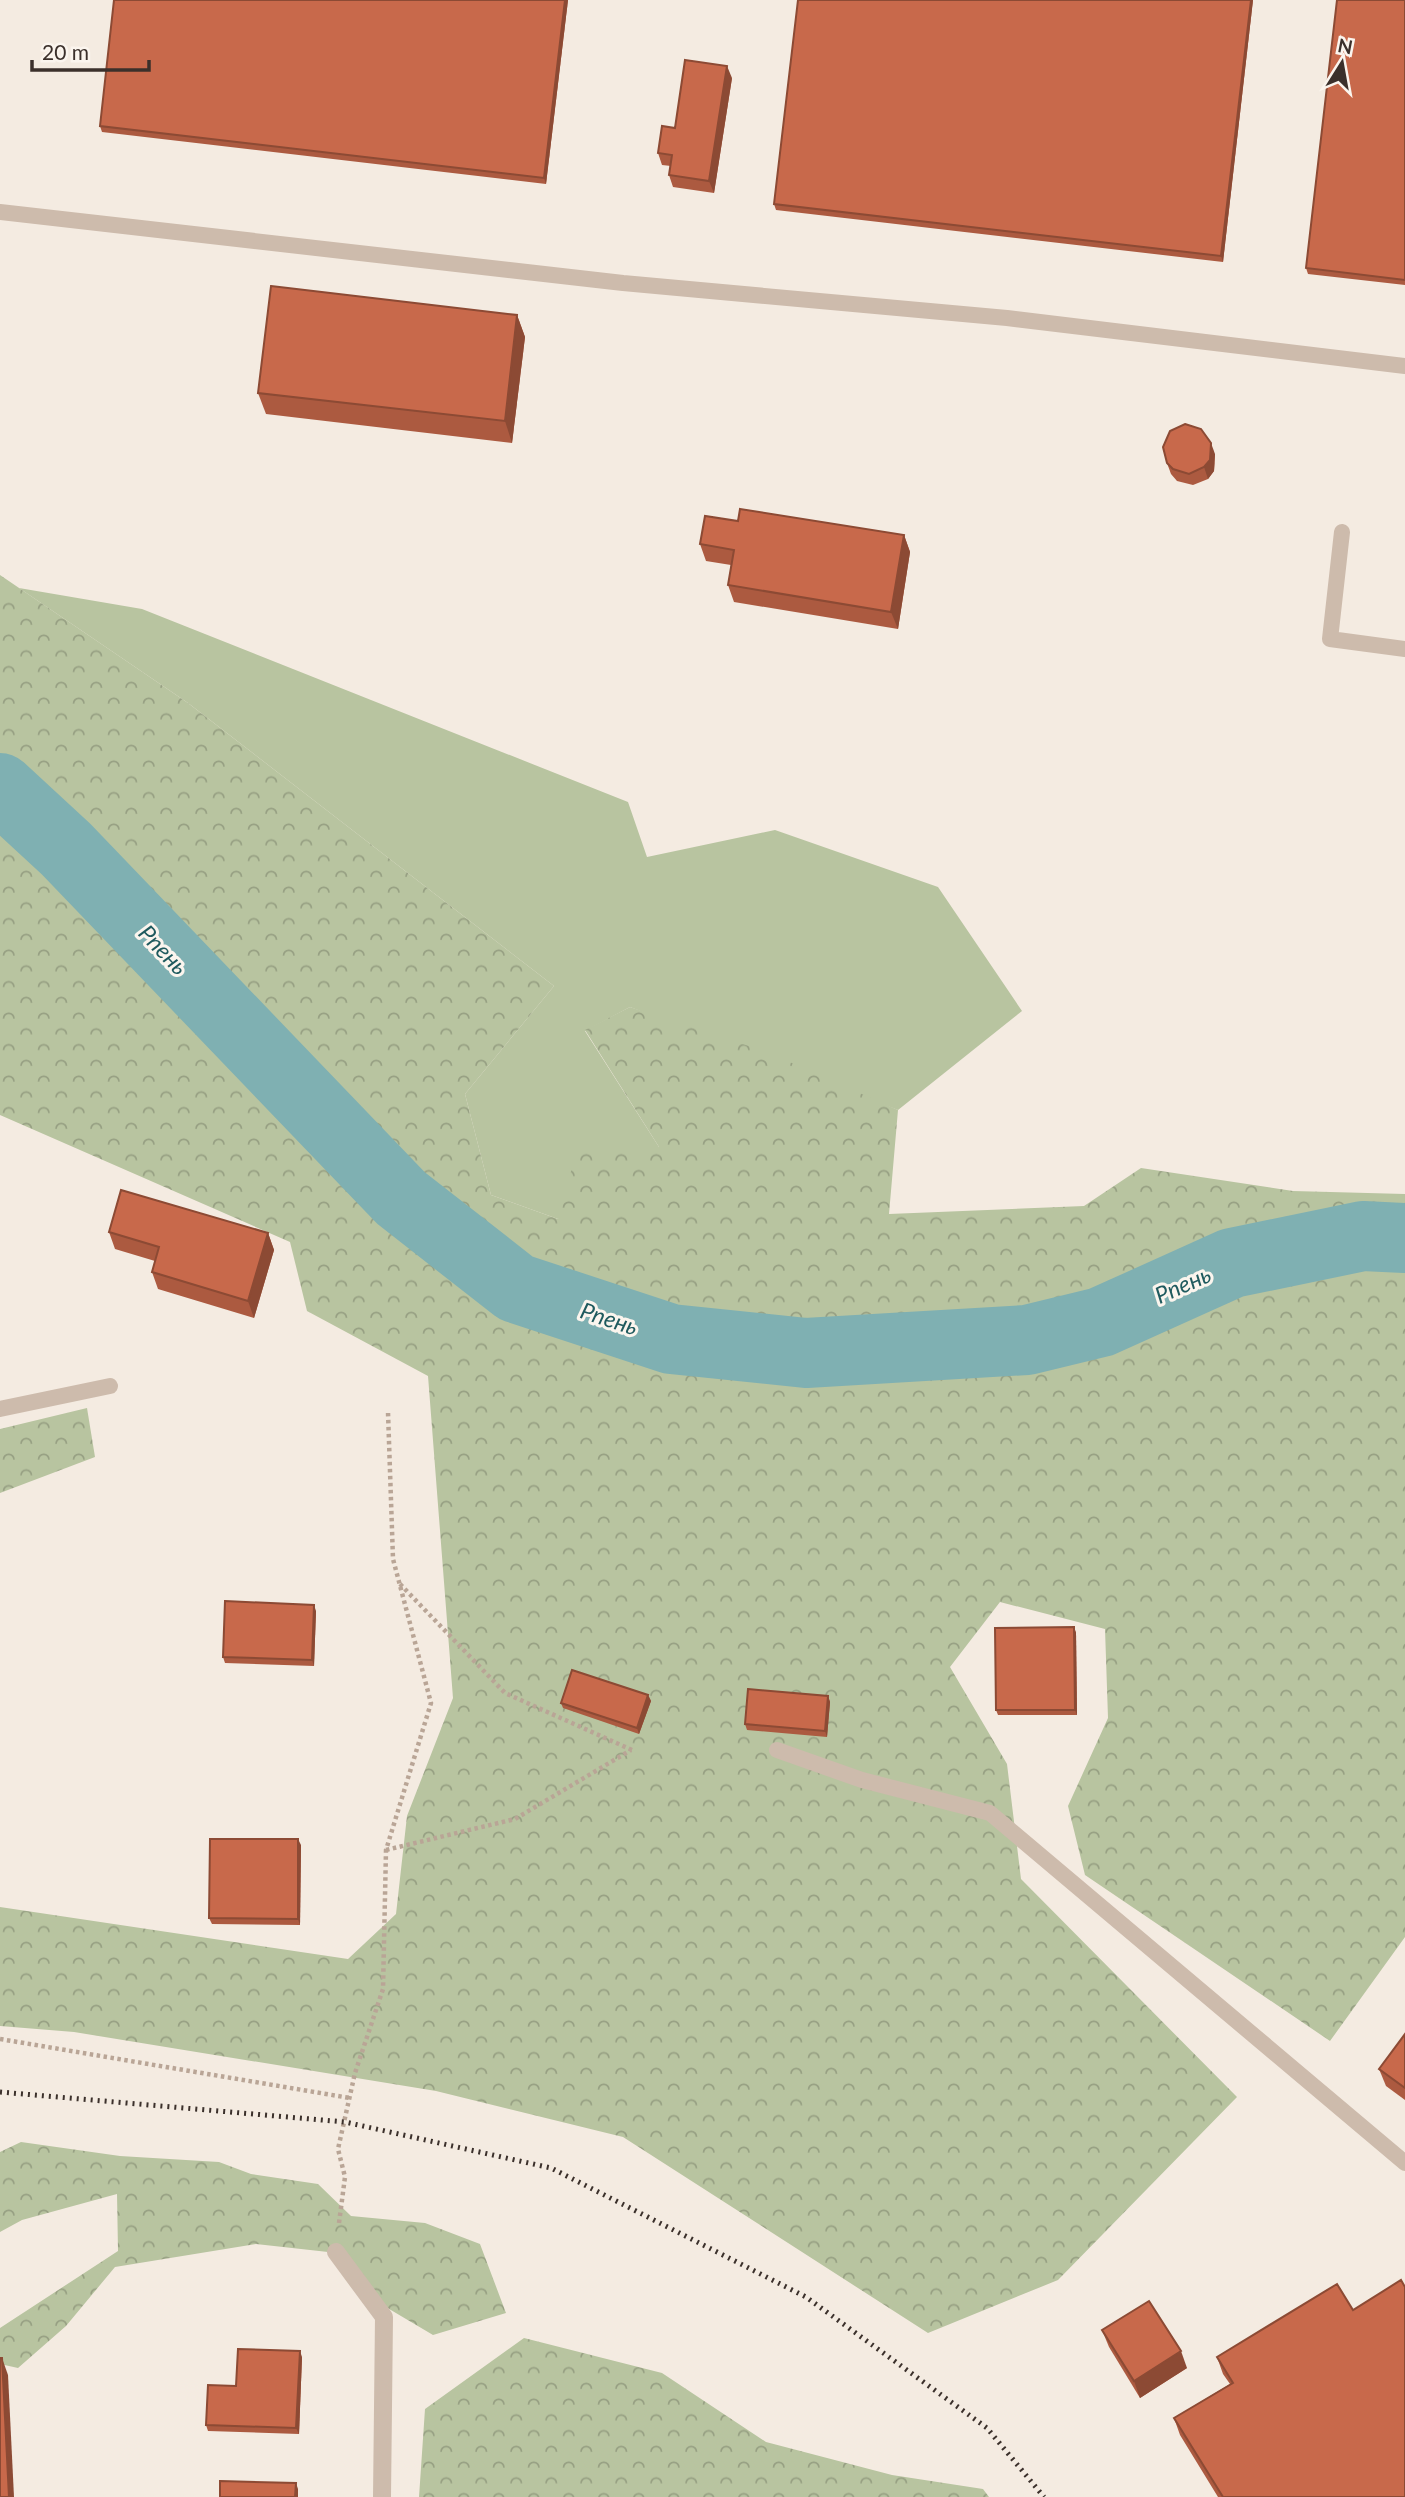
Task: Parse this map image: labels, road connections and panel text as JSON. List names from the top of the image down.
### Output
{
  "water": ["Рпень"],
  "scale_bar": "20 m",
  "north": "top"
}
